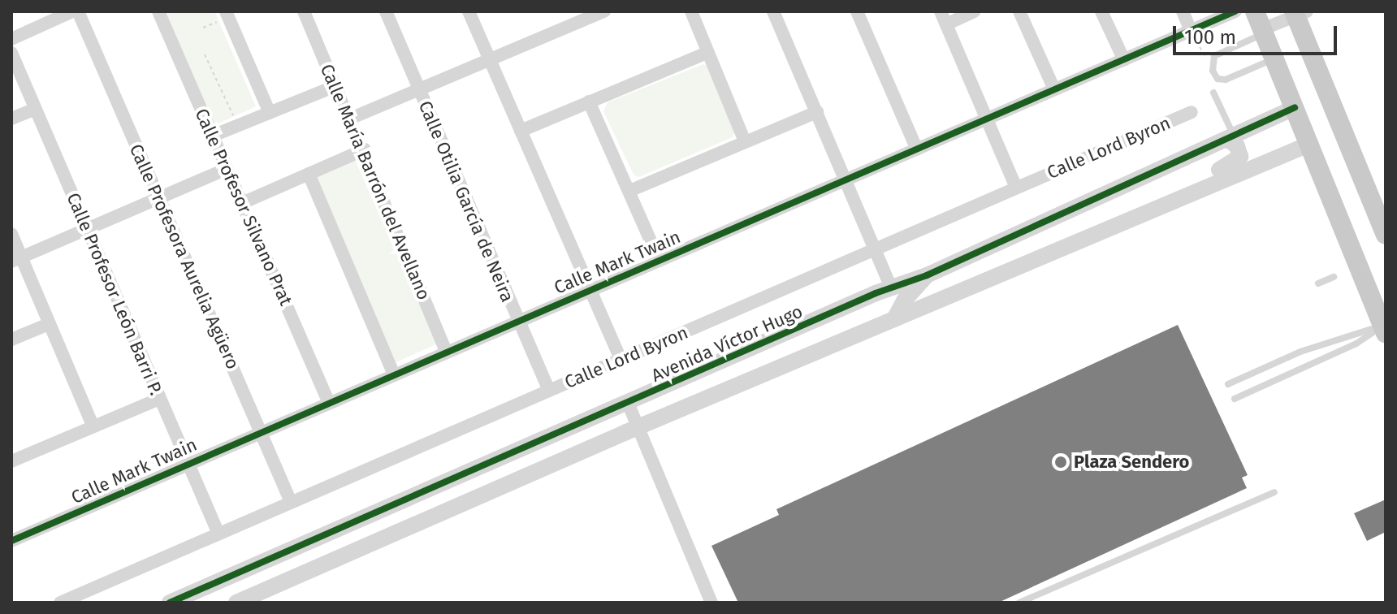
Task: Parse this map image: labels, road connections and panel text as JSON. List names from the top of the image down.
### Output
{
  "streets": {
    "street": [
      "Calle Lord Byron",
      "Calle María Barrón del Avellano",
      "Calle Otilia García de Neira",
      "Calle Profesor Silvano Prat",
      "Calle Profesora Aurelia Agüero",
      "Calle Mark Twain",
      "Calle Profesor León Barri P.",
      "Avenida Víctor Hugo"
    ]
  },
  "crossings": [
    ["Calle Lord Byron", "Calle Otilia García de Neira"],
    ["Calle Lord Byron", "Calle Profesora Aurelia Agüero"],
    ["Calle Lord Byron", "Calle Profesor León Barri P."],
    ["Calle María Barrón del Avellano", "Calle Mark Twain"],
    ["Calle Otilia García de Neira", "Calle Mark Twain"],
    ["Calle Profesor Silvano Prat", "Calle Mark Twain"],
    ["Calle Profesora Aurelia Agüero", "Calle Mark Twain"],
    ["Calle Mark Twain", "Calle Profesor León Barri P."]
  ],
  "places": ["Plaza Sendero"],
  "scale_bar": "100 m"
}
